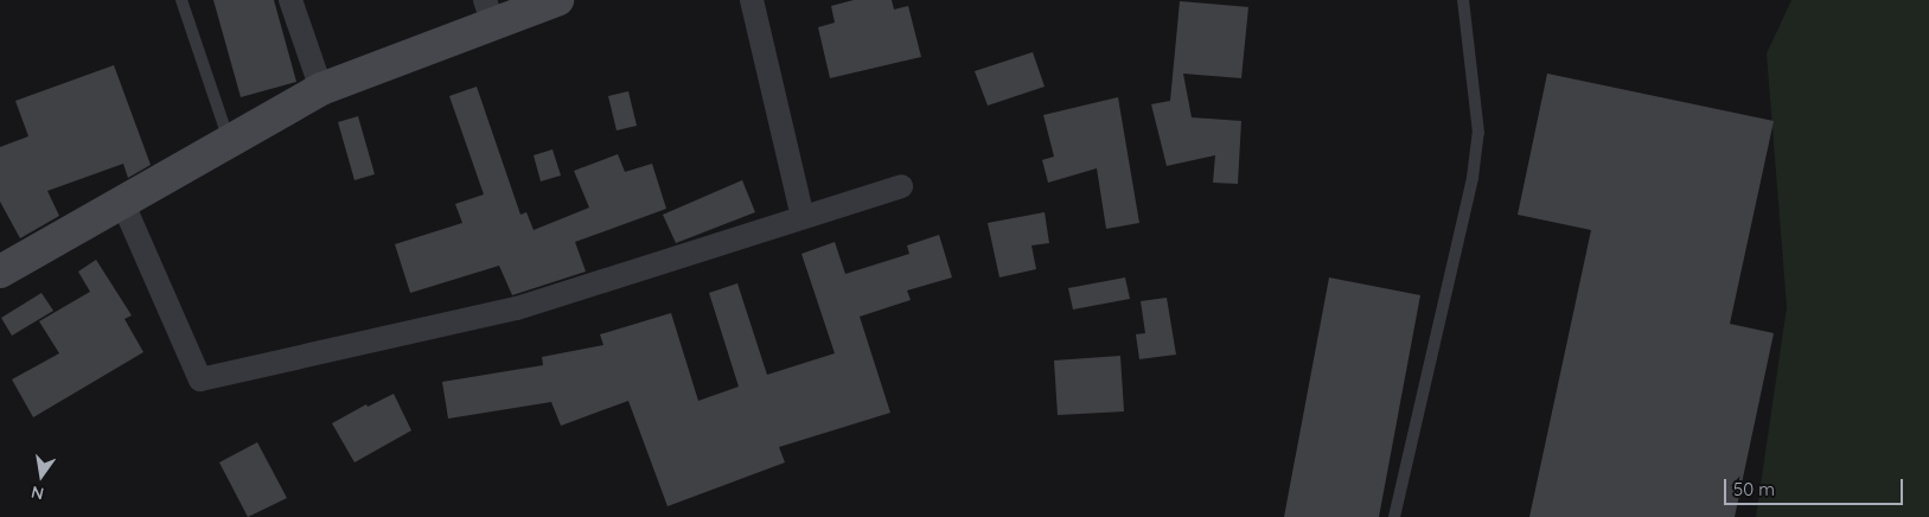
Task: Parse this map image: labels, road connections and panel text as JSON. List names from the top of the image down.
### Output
{
  "scale_bar": "50 m",
  "north": "bottom"
}
